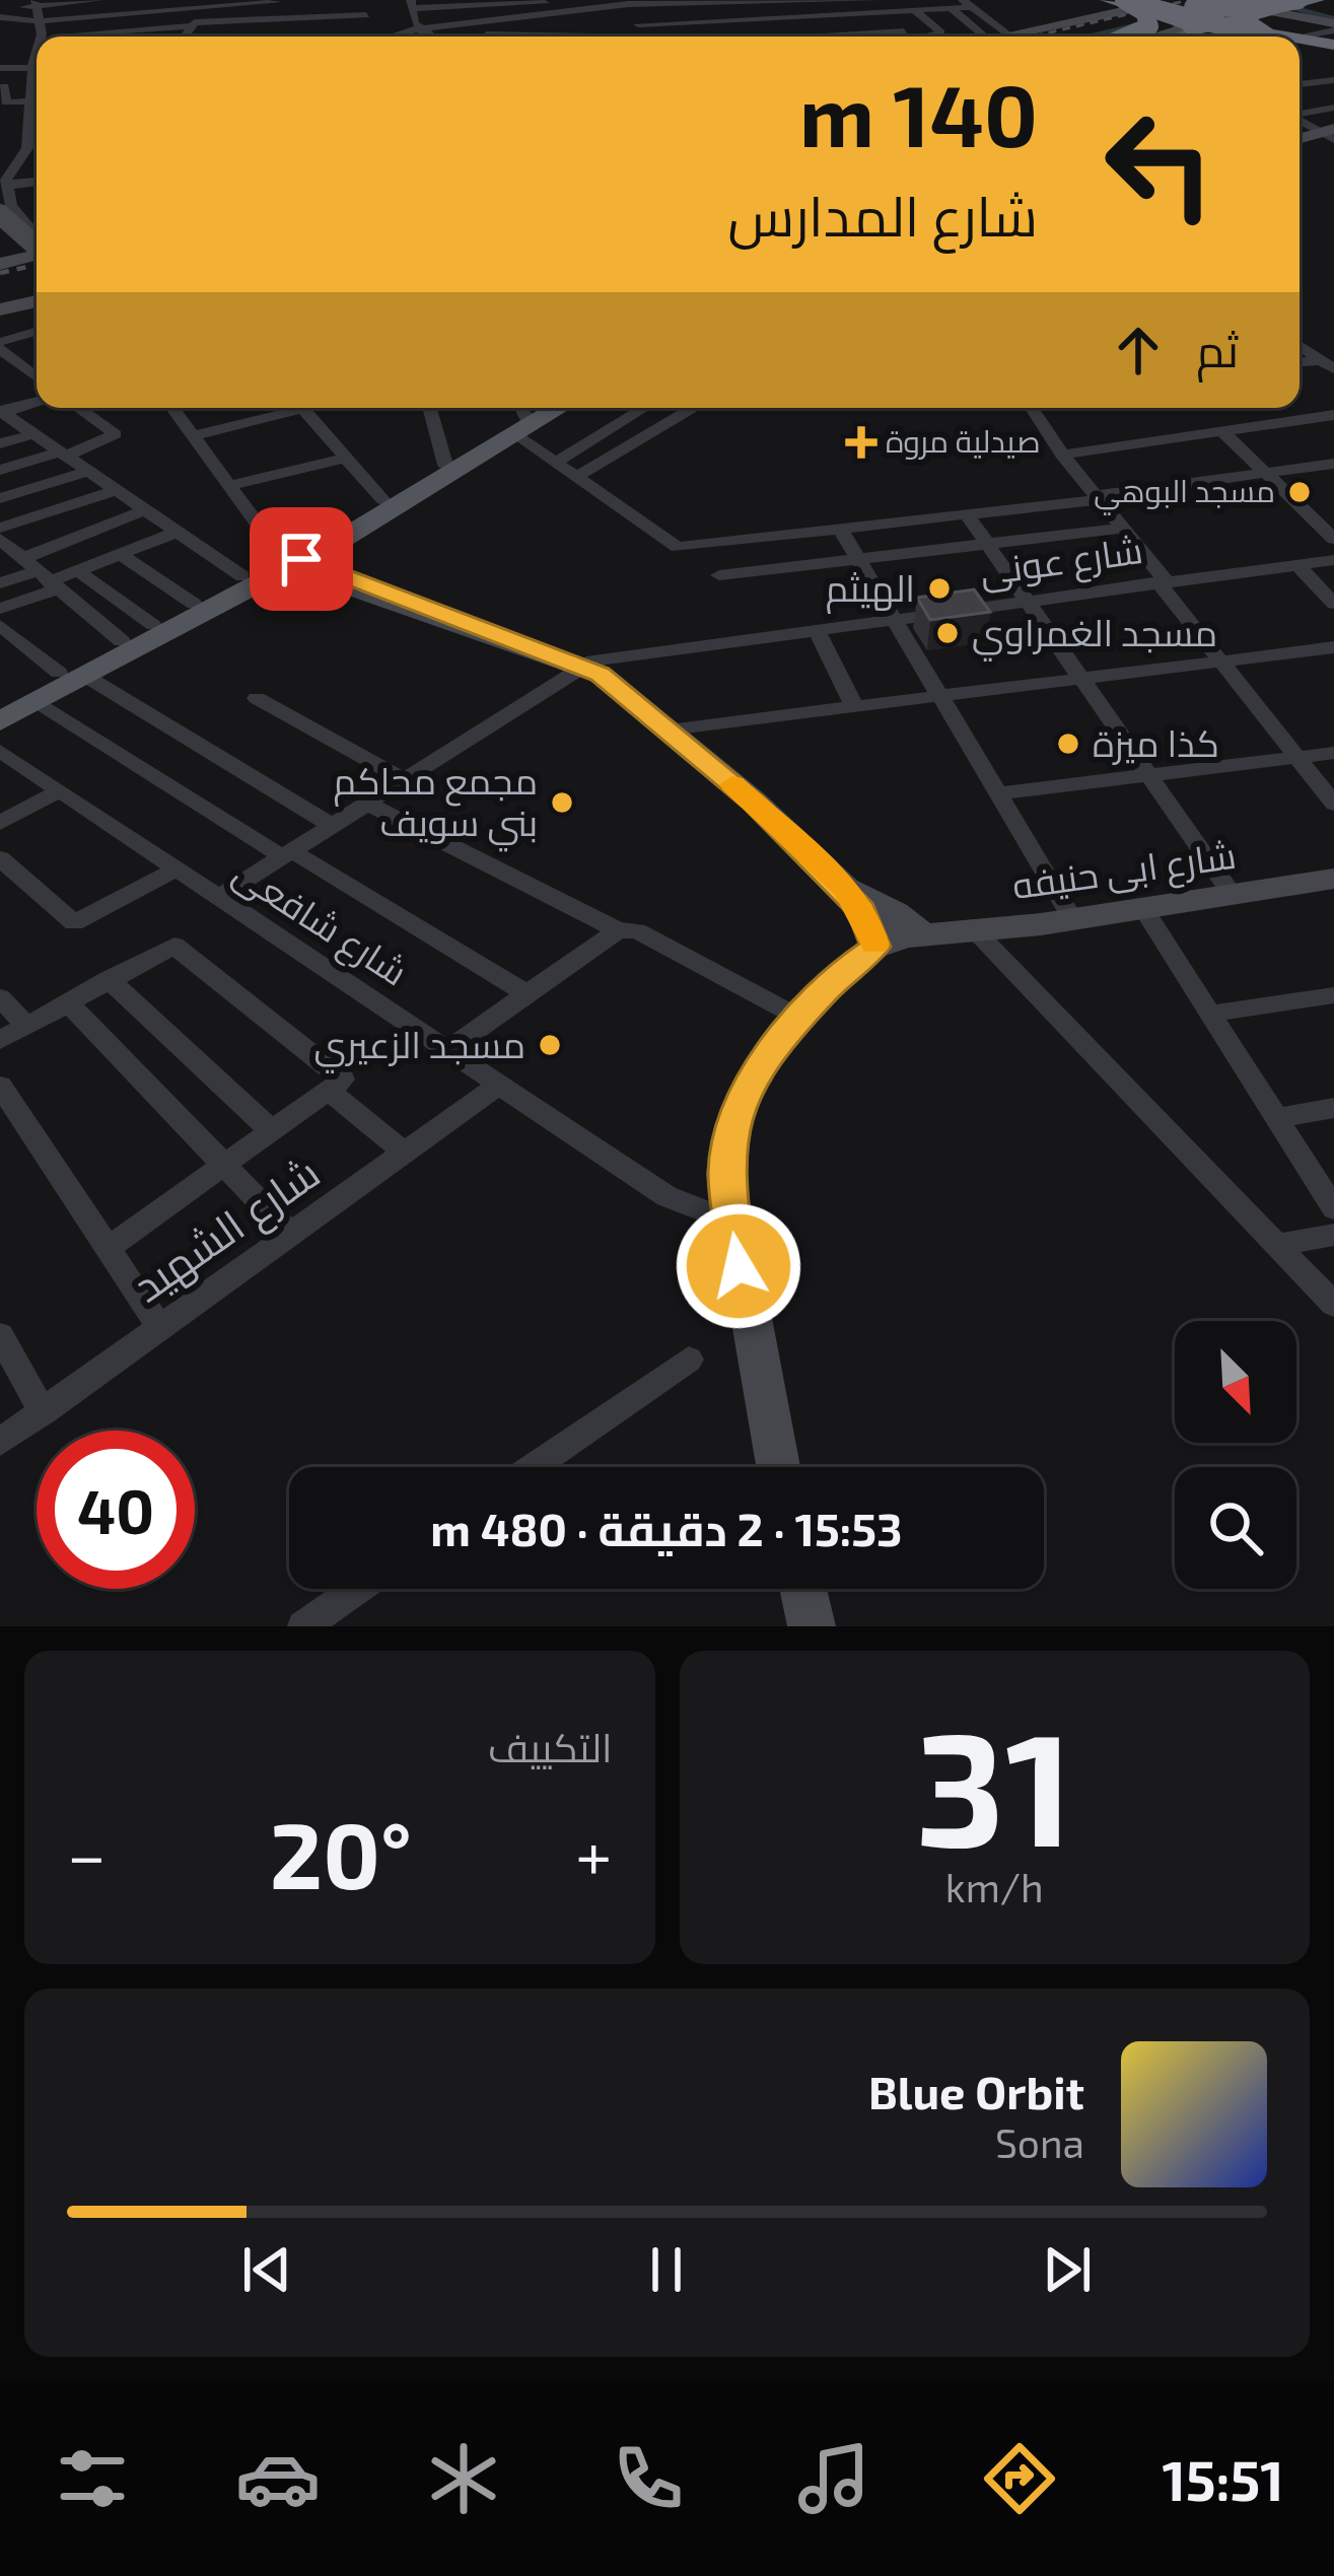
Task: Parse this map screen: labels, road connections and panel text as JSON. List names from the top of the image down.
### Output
{
  "streets": {
    "street": [
      "شارع عونى",
      "شارع ابى حنيفه",
      "شارع شافعى",
      "شارع الشهيد"
    ]
  },
  "crossings": [
    ["شارع عونى", "شارع شافعى"],
    ["شارع شافعى", "شارع الشهيد"]
  ],
  "places": {
    "health": ["صيدلية مروة"],
    "other": [
      "مسجد البوهي",
      "الهيثم",
      "مسجد الغمراوي",
      "كذا ميزة",
      "مجمع محاكم بني سويف",
      "مسجد الزعيري"
    ]
  },
  "north": "bottom right",
  "page": {
    "turn": ["140 m", "شارع المدارس"],
    "then": "ثم",
    "limit": "40",
    "trip": "15:53 · 2 دقيقة · 480 m",
    "tile": [
      ["31", "km/h"],
      "التكييف"
    ],
    "heat": ["−", "20°", "+"],
    "song": ["Blue Orbit", "Sona"],
    "tabs": "15:51"
  }
}
